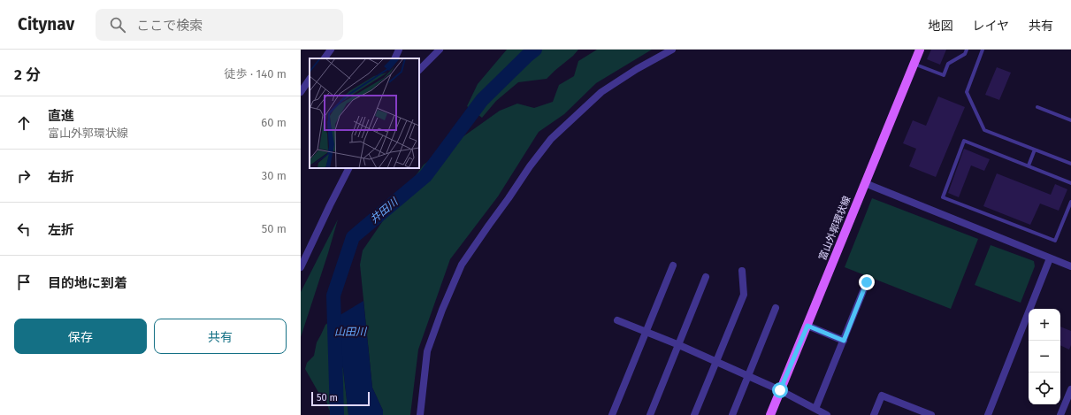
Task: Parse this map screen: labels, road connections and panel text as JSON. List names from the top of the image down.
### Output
{
  "streets": {
    "main road": ["富山外郭環状線"]
  },
  "water": ["井田川", "山田川"],
  "scale_bar": "50 m",
  "page": {
    "header": "Citynav",
    "search": "ここで検索",
    "nav": ["地図", "レイヤ", "共有"],
    "heading": ["2 分", "徒歩 · 140 m"],
    "list": [
      ["直進", "富山外郭環状線", "60 m"],
      ["右折", "30 m"],
      ["左折", "50 m"],
      "目的地に到着"
    ],
    "buttons": ["保存", "共有"],
    "map_buttons": ["+", "−"],
    "scale": "50 m"
  }
}
